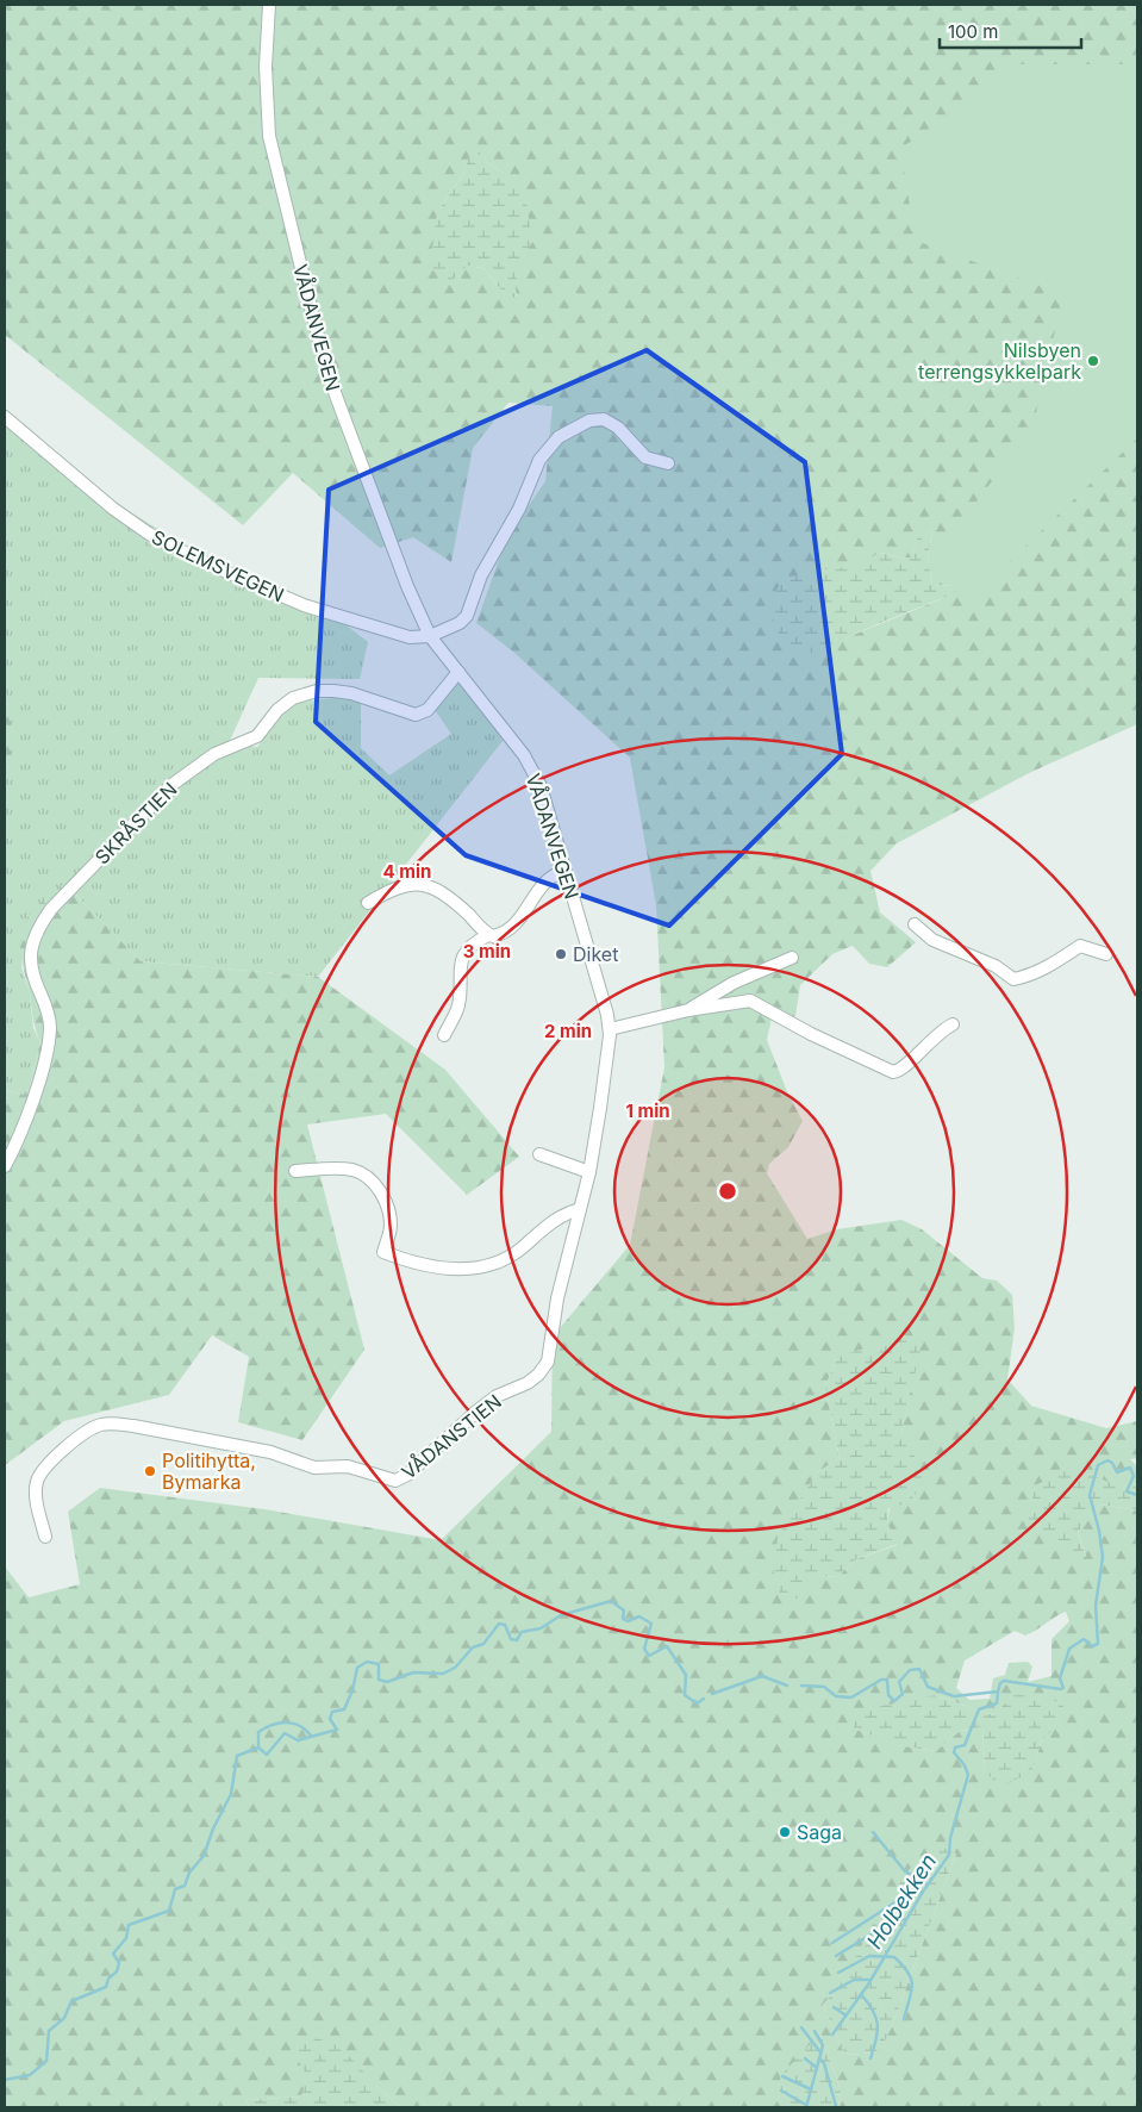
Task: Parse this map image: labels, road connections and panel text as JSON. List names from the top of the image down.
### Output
{
  "streets": {
    "street": [
      "VÅDANVEGEN",
      "SOLEMSVEGEN",
      "SKRÅSTIEN",
      "VÅDANSTIEN"
    ]
  },
  "crossings": [
    ["VÅDANVEGEN", "SOLEMSVEGEN"],
    ["VÅDANVEGEN", "SKRÅSTIEN"],
    ["VÅDANVEGEN", "VÅDANSTIEN"]
  ],
  "water": ["Holbekken"],
  "places": [
    "Nilsbyen terrengsykkelpark",
    "Diket",
    "Politihytta, Bymarka",
    "Saga"
  ],
  "scale_bar": "100 m",
  "rings": [
    "4 min",
    "3 min",
    "2 min",
    "1 min"
  ]
}
